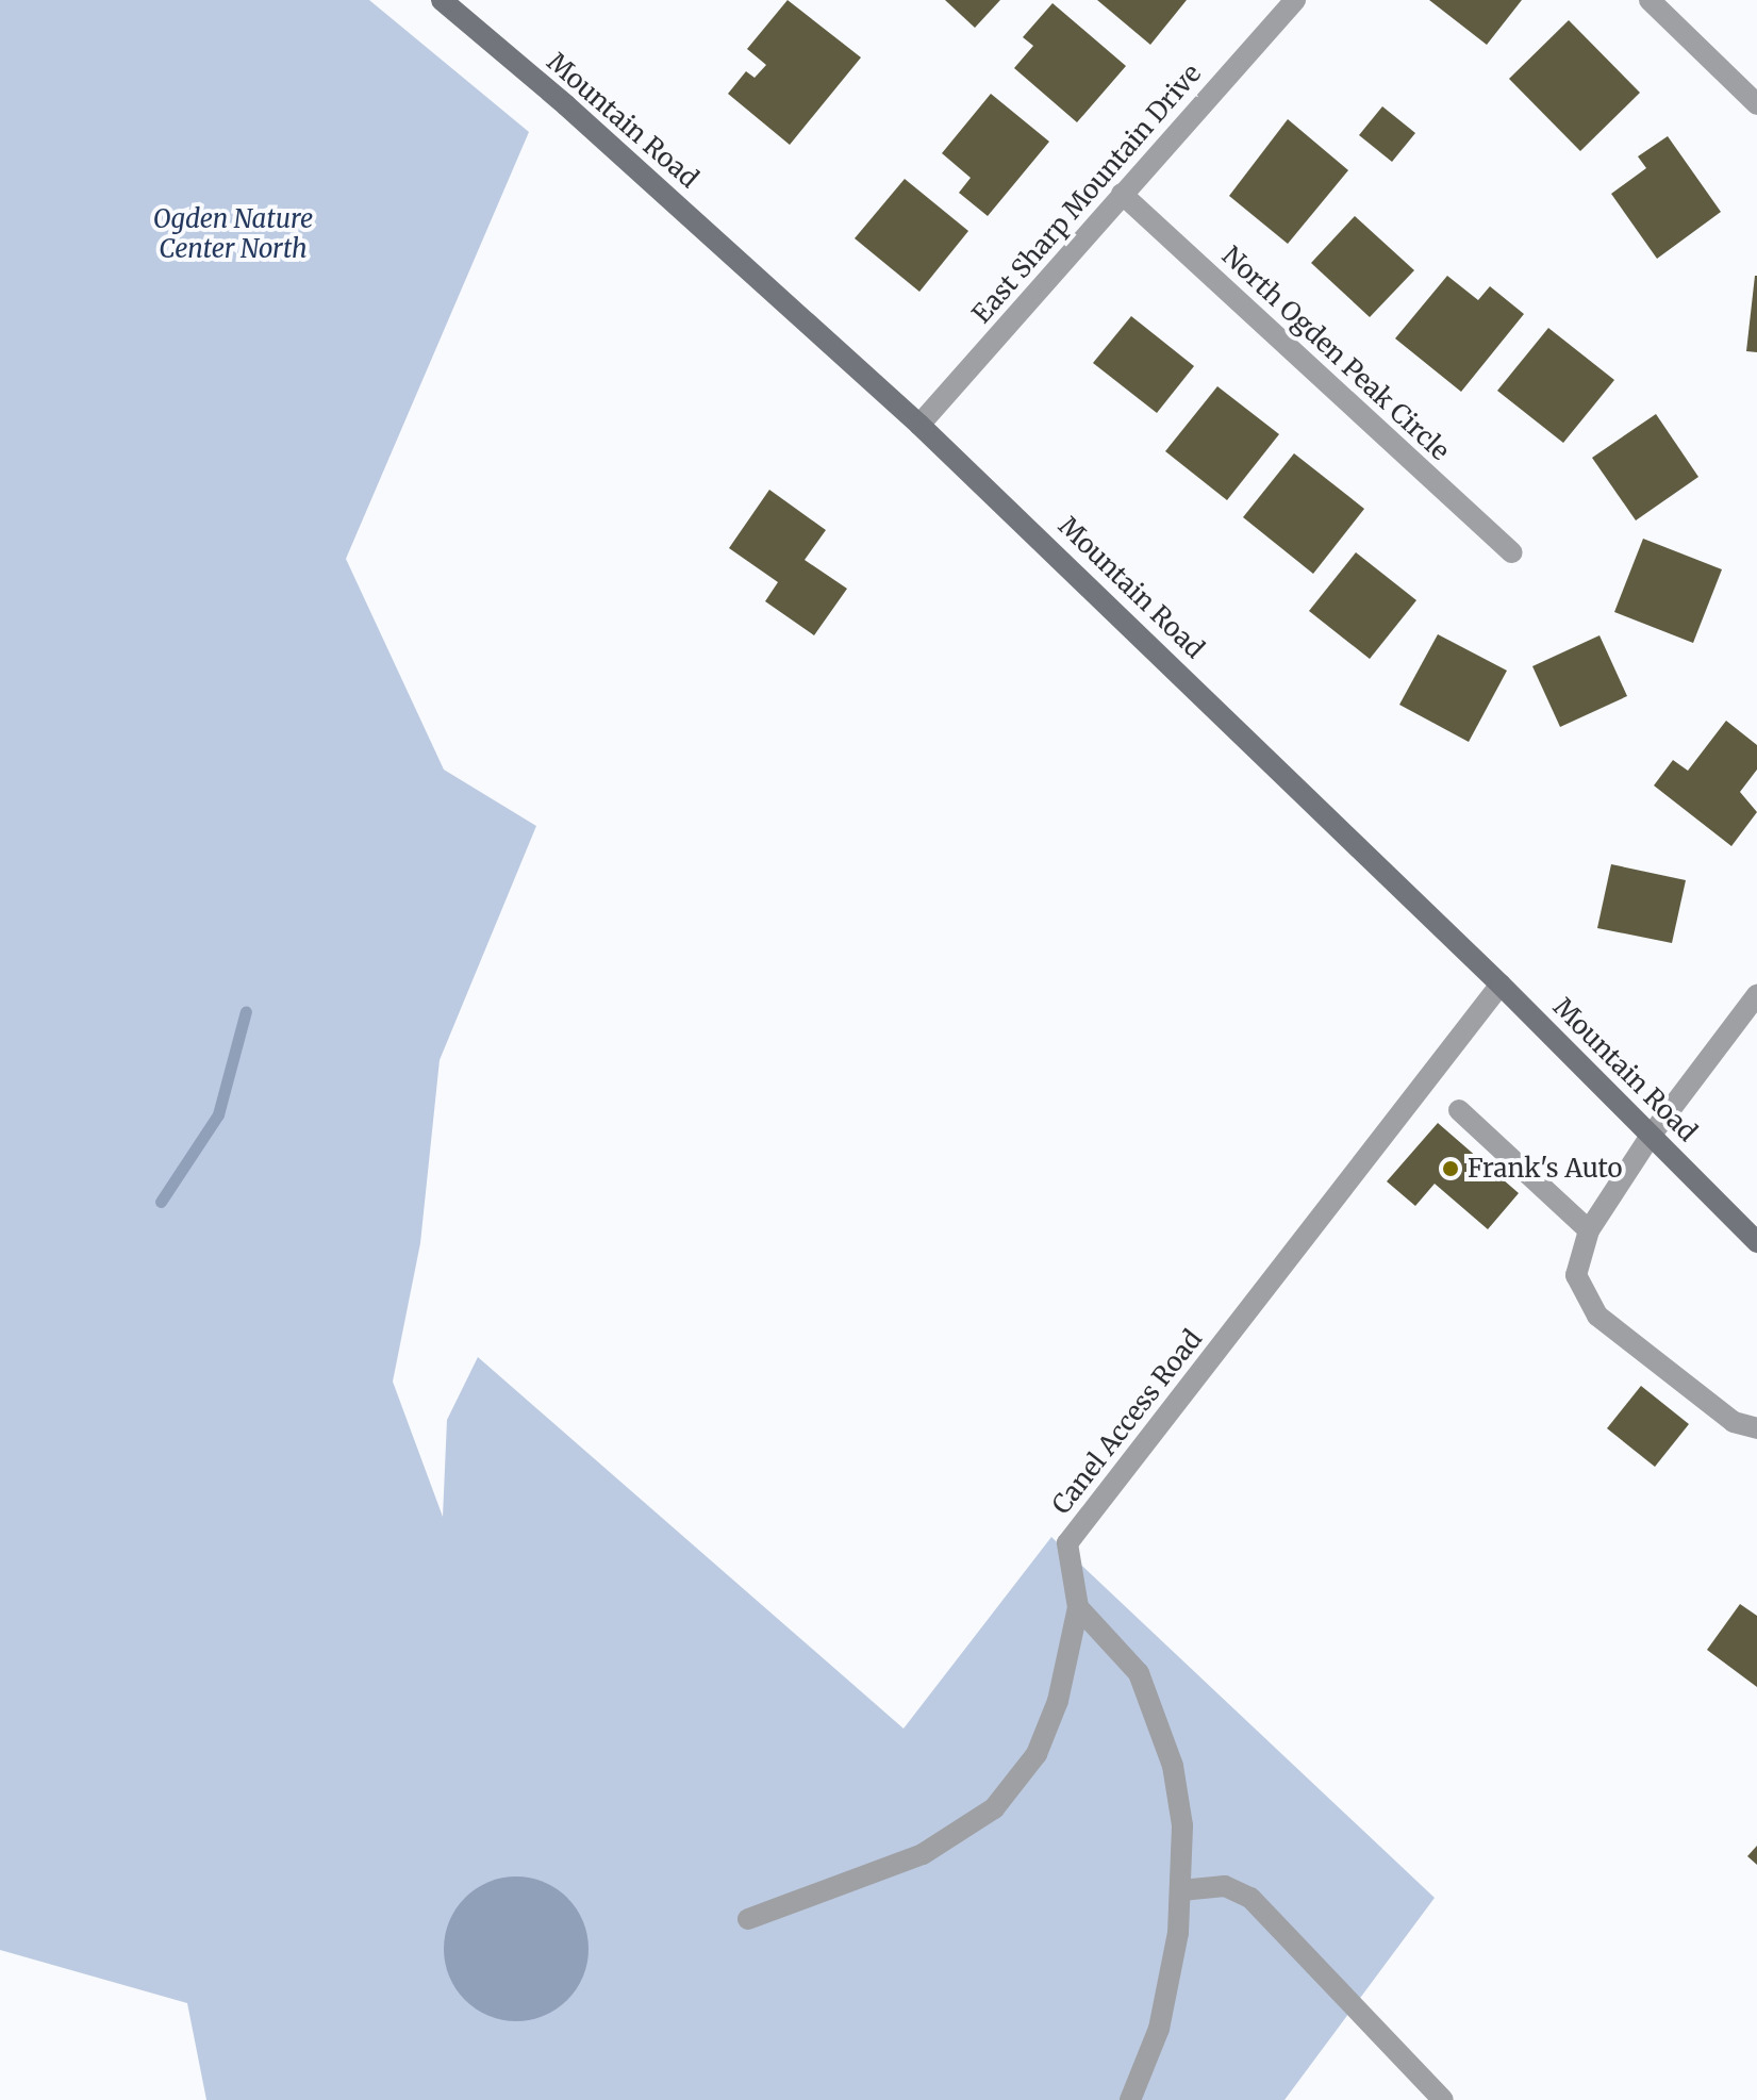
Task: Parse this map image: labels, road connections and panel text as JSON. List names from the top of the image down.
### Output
{
  "streets": {
    "street": [
      "Mountain Road",
      "East Sharp Mountain Drive",
      "North Ogden Peak Circle",
      "Canel Access Road"
    ]
  },
  "crossings": [
    ["Mountain Road", "East Sharp Mountain Drive"],
    ["Mountain Road", "Canel Access Road"],
    ["East Sharp Mountain Drive", "North Ogden Peak Circle"]
  ],
  "parks": ["Ogden Nature Center North"],
  "places": ["Frank's Auto"]
}
